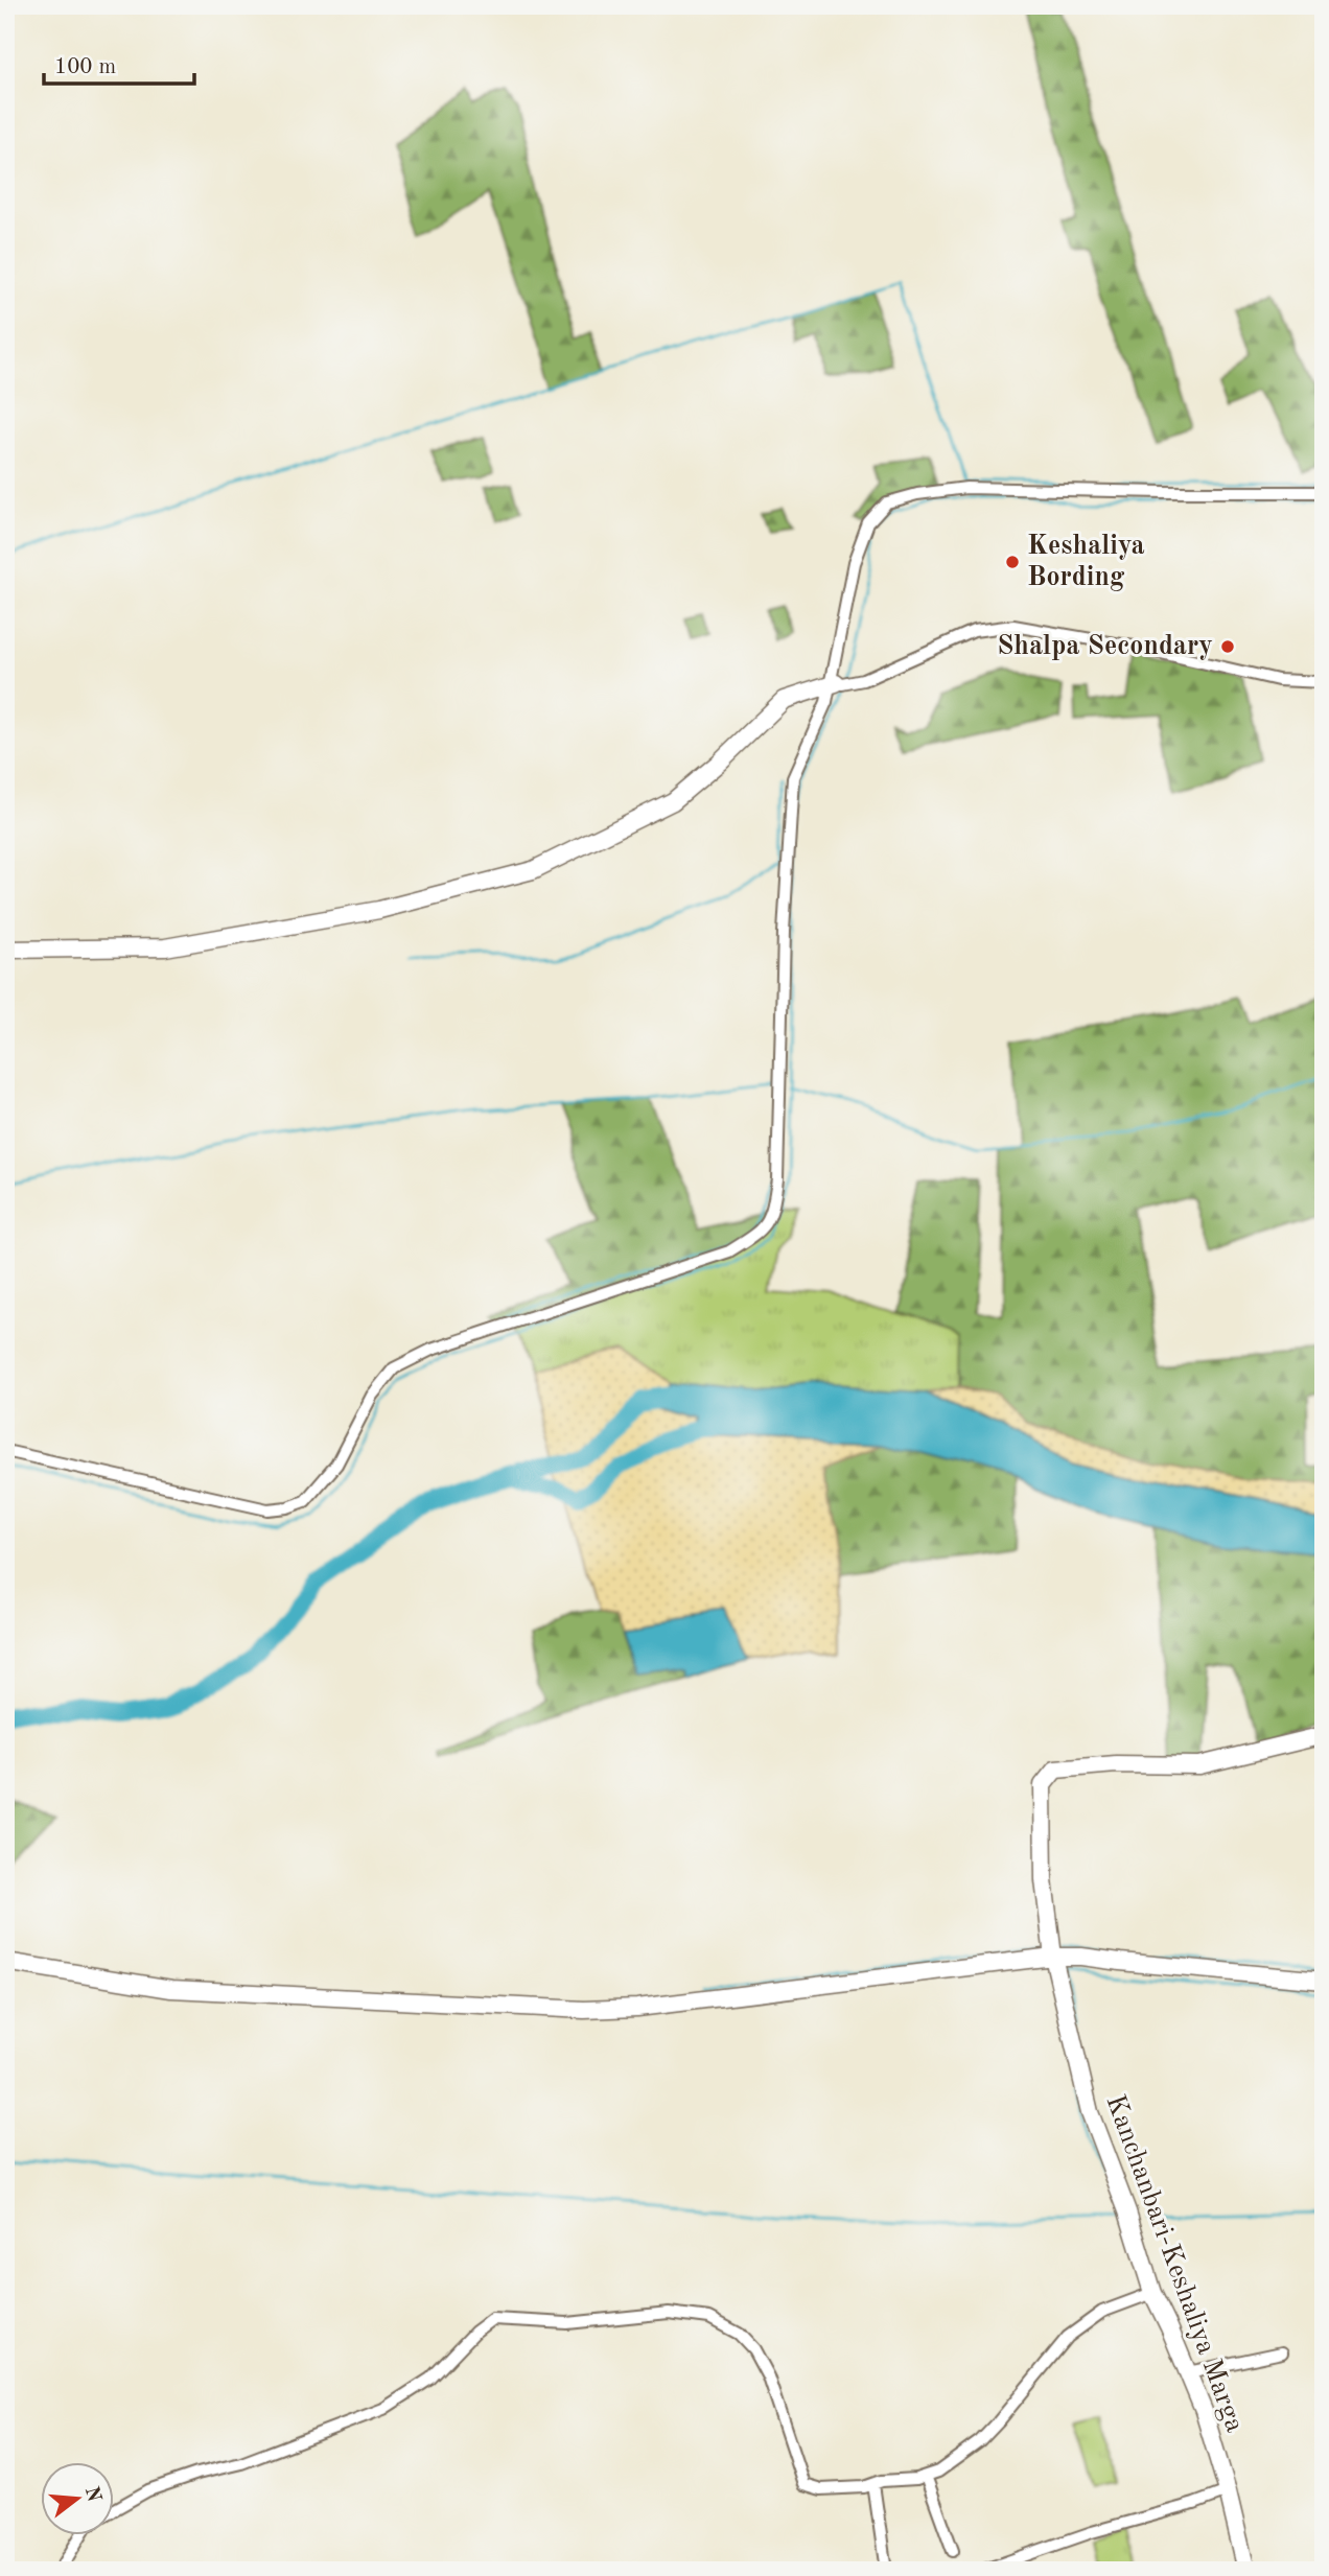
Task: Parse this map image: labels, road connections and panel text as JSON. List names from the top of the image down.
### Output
{
  "streets": {
    "street": ["Kanchanbari-Keshaliya Marga"]
  },
  "places": ["Keshaliya Bording", "Shalpa Secondary"],
  "scale_bar": "100 m",
  "north": "right"
}
